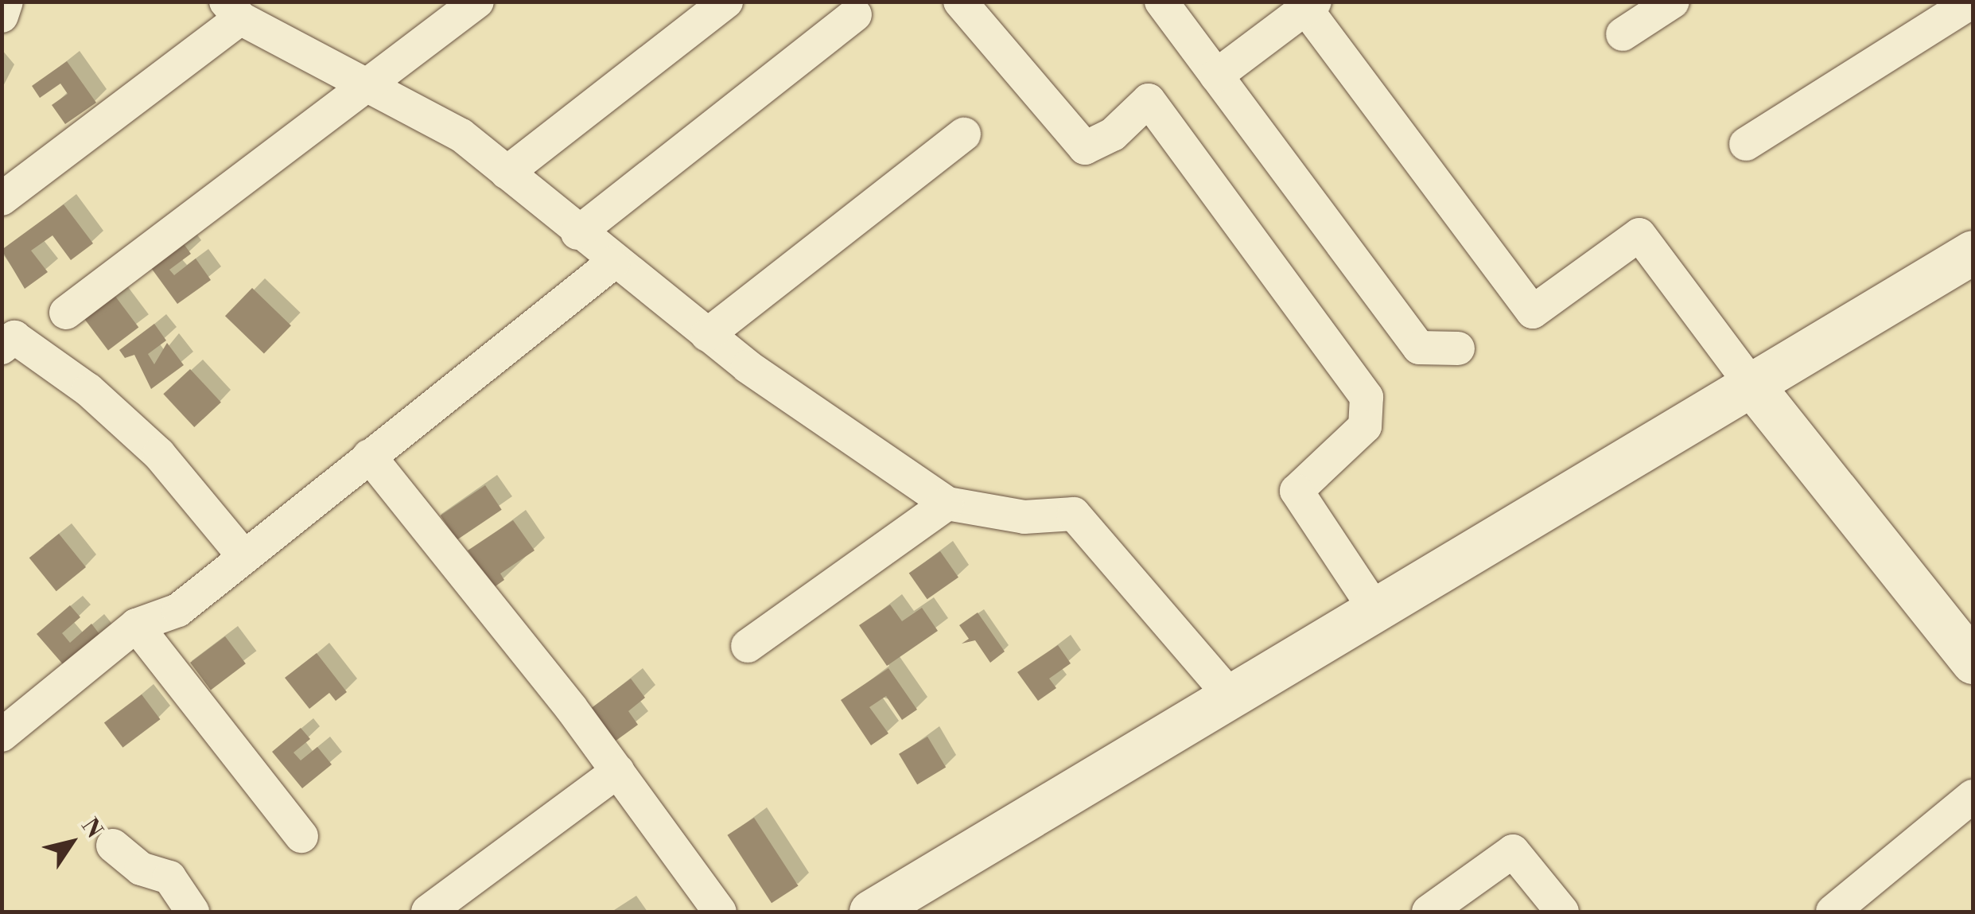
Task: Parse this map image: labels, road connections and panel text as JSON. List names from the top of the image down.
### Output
{
  "north": "top right"
}
